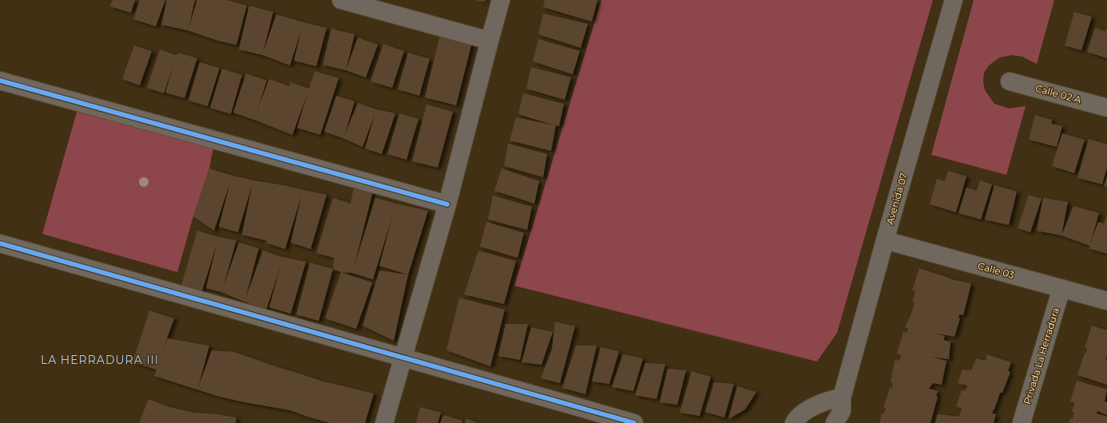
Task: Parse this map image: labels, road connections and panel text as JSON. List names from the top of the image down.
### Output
{
  "streets": {
    "street": [
      "Calle 02 A",
      "Avenida 07",
      "Calle 03",
      "Privada La Herradura"
    ]
  },
  "crossings": [
    ["Avenida 07", "Calle 03"],
    ["Calle 03", "Privada La Herradura"]
  ],
  "districts": ["LA HERRADURA III"]
}
